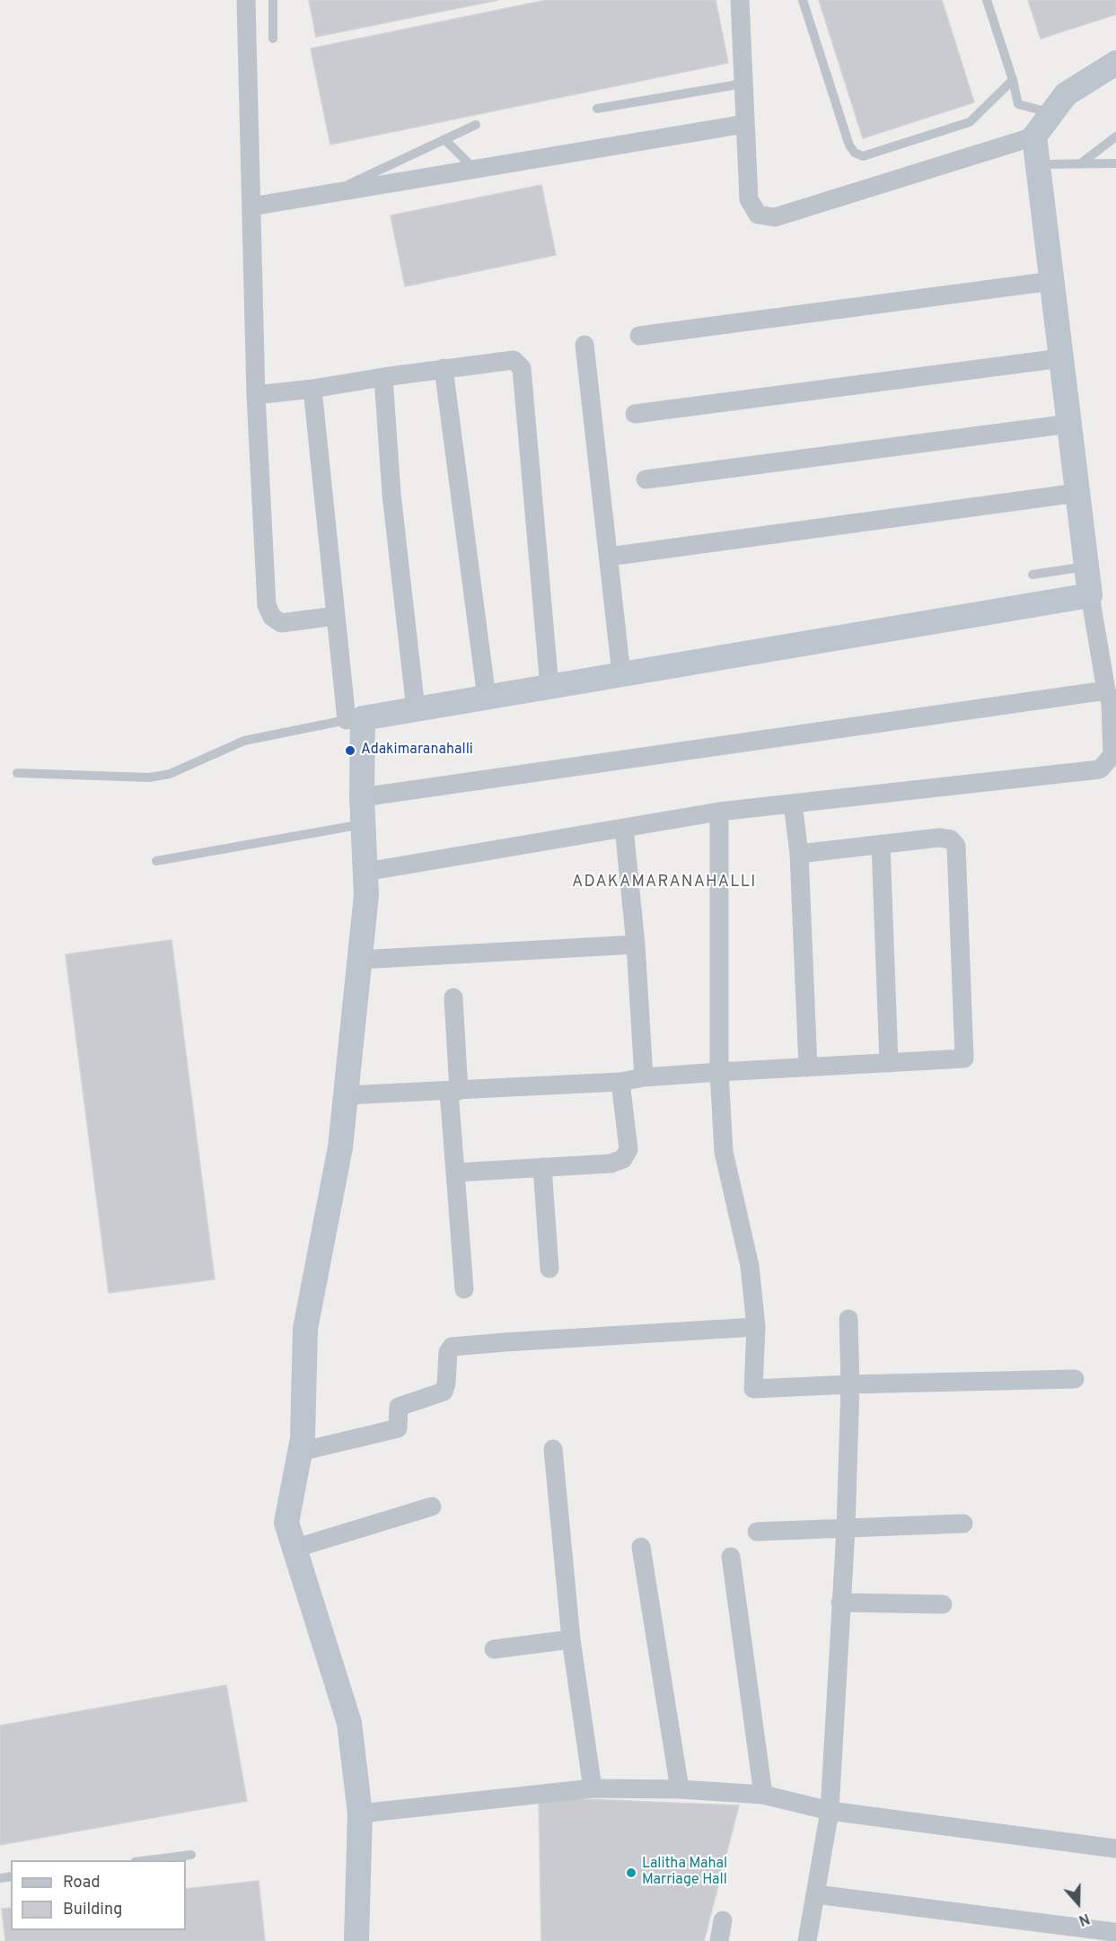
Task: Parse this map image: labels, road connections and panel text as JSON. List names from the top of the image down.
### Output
{
  "districts": ["ADAKAMARANAHALLI"],
  "places": ["Adakimaranahalli", "Lalitha Mahal Marriage Hall"],
  "legend": ["Road", "Building"],
  "north": "bottom"
}
